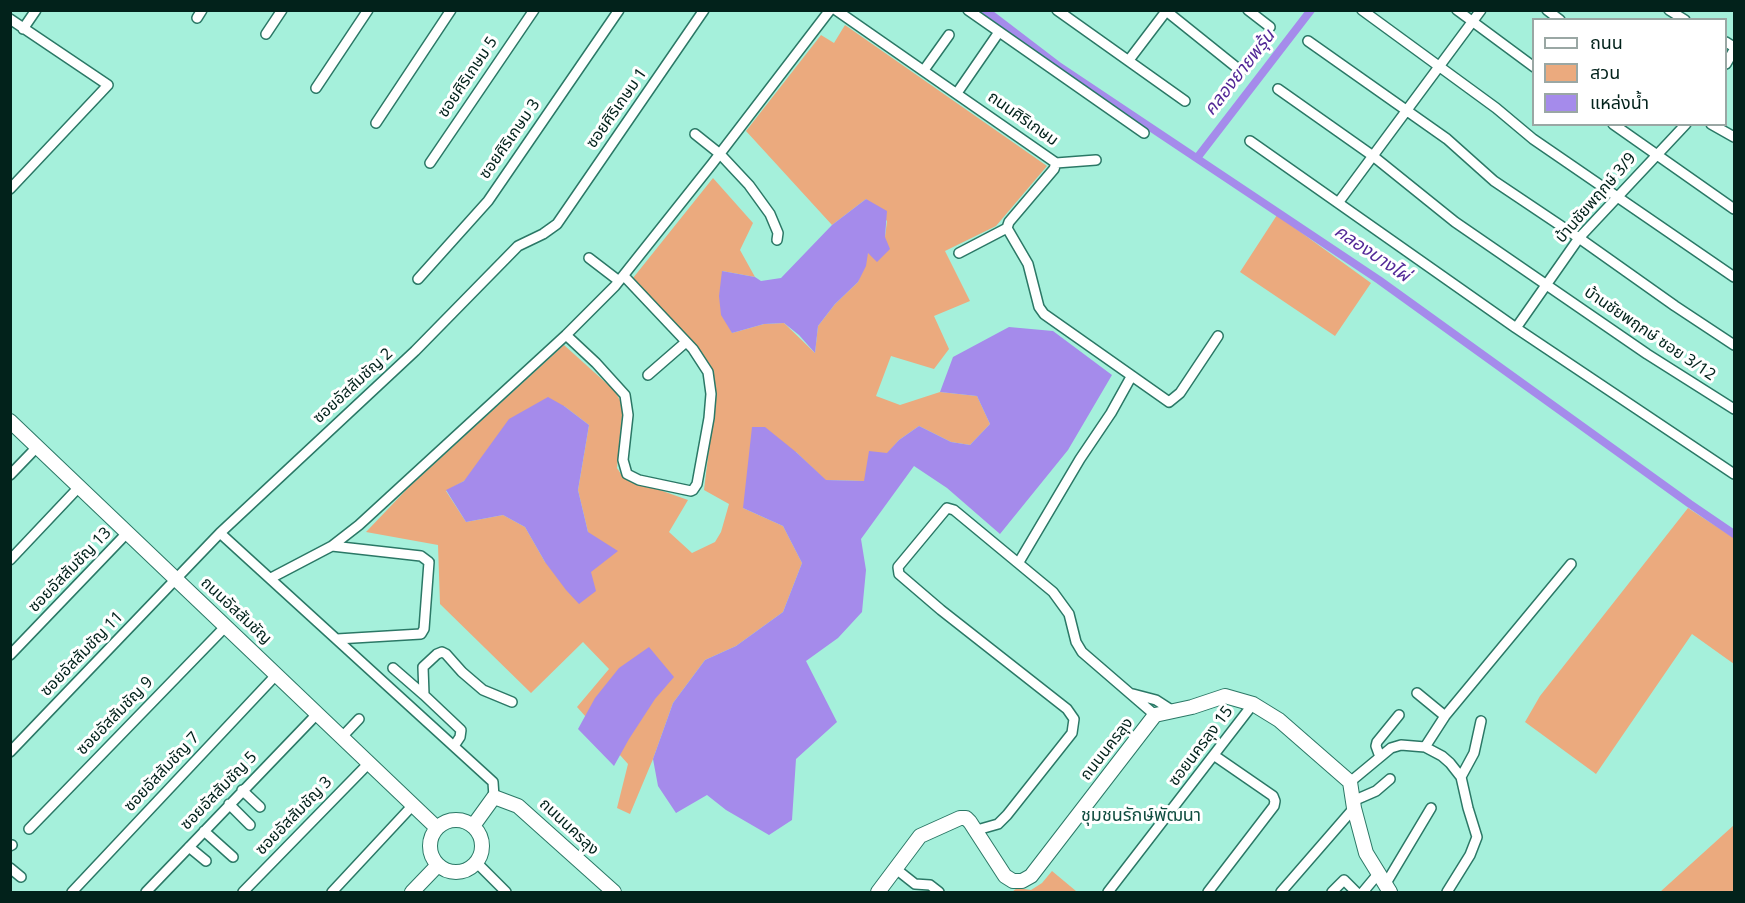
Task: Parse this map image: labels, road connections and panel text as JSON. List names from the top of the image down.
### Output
{
  "streets": {
    "street": [
      "ซอยศิริเกษม 5",
      "ซอยศิริเกษม 1",
      "ถนนศิริเกษม",
      "ซอยศิริเกษม 3",
      "บ้านชัยพฤกษ์ 3/9",
      "บ้านชัยพฤกษ์ ซอย 3/12",
      "ซอยอัสสัมชัญ 2",
      "ซอยอัสสัมชัญ 13",
      "ถนนอัสสัมชัญ",
      "ซอยอัสสัมชัญ 11",
      "ซอยอัสสัมชัญ 9",
      "ซอยนครลุง 15",
      "ถนนนครลุง",
      "ซอยอัสสัมชัญ 7",
      "ซอยอัสสัมชัญ 5",
      "ซอยอัสสัมชัญ 3"
    ]
  },
  "crossings": [
    ["ซอยศิริเกษม 1", "ซอยอัสสัมชัญ 2"],
    ["บ้านชัยพฤกษ์ 3/9", "บ้านชัยพฤกษ์ ซอย 3/12"],
    ["ซอยอัสสัมชัญ 2", "ถนนอัสสัมชัญ"],
    ["ซอยอัสสัมชัญ 2", "ซอยอัสสัมชัญ 11"],
    ["ซอยอัสสัมชัญ 13", "ถนนอัสสัมชัญ"],
    ["ถนนอัสสัมชัญ", "ซอยอัสสัมชัญ 11"],
    ["ถนนอัสสัมชัญ", "ซอยอัสสัมชัญ 9"],
    ["ถนนอัสสัมชัญ", "ซอยอัสสัมชัญ 7"],
    ["ถนนอัสสัมชัญ", "ซอยอัสสัมชัญ 5"],
    ["ถนนอัสสัมชัญ", "ซอยอัสสัมชัญ 3"],
    ["ซอยนครลุง 15", "ถนนนครลุง"]
  ],
  "districts": ["ชุมชนรักษ์พัฒนา"],
  "water": ["คลองยายพรุ้น", "คลองบางไผ่"],
  "legend": ["ถนน", "สวน", "แหล่งน้ำ"]
}
